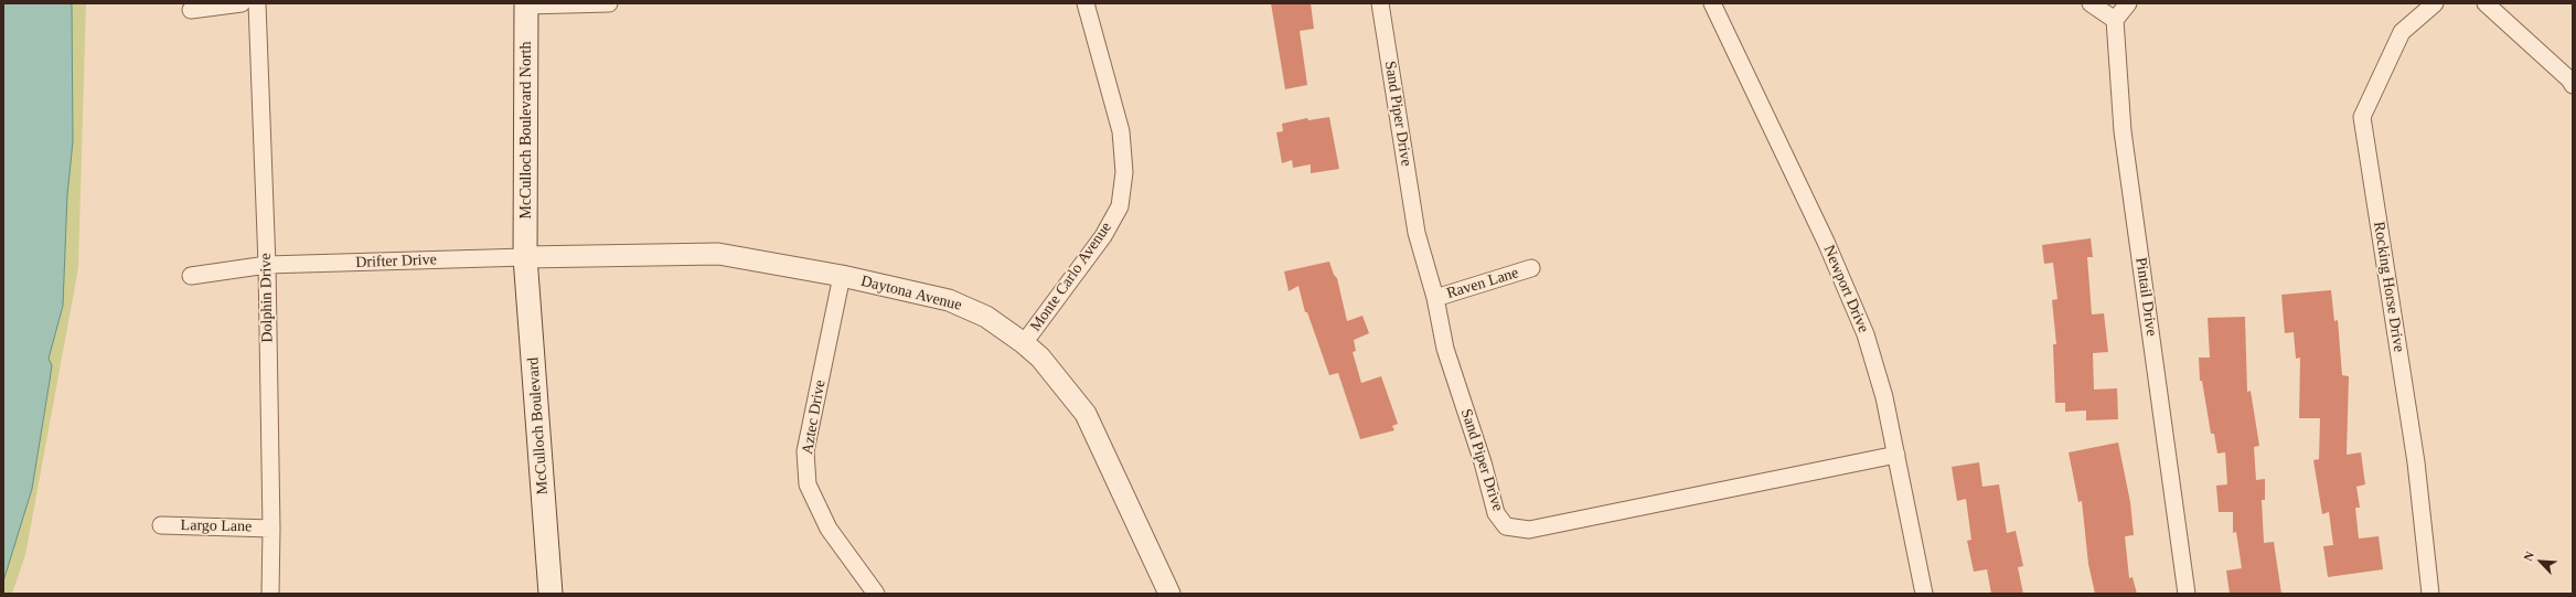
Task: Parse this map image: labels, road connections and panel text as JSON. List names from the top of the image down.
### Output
{
  "streets": {
    "main road": ["McCulloch Boulevard North", "McCulloch Boulevard"],
    "street": [
      "Sand Piper Drive",
      "Drifter Drive",
      "Monte Carlo Avenue",
      "Raven Lane",
      "Rocking Horse Drive",
      "Newport Drive",
      "Daytona Avenue",
      "Pintail Drive",
      "Dolphin Drive",
      "Aztec Drive",
      "Largo Lane"
    ]
  },
  "crossings": [
    ["Sand Piper Drive", "Raven Lane"],
    ["Sand Piper Drive", "Newport Drive"],
    ["McCulloch Boulevard North", "Drifter Drive"],
    ["McCulloch Boulevard North", "Daytona Avenue"],
    ["McCulloch Boulevard North", "McCulloch Boulevard"],
    ["Drifter Drive", "Daytona Avenue"],
    ["Drifter Drive", "Dolphin Drive"],
    ["Drifter Drive", "McCulloch Boulevard"],
    ["Monte Carlo Avenue", "Daytona Avenue"],
    ["Daytona Avenue", "Aztec Drive"],
    ["Daytona Avenue", "McCulloch Boulevard"],
    ["Dolphin Drive", "Largo Lane"]
  ],
  "north": "top left"
}
